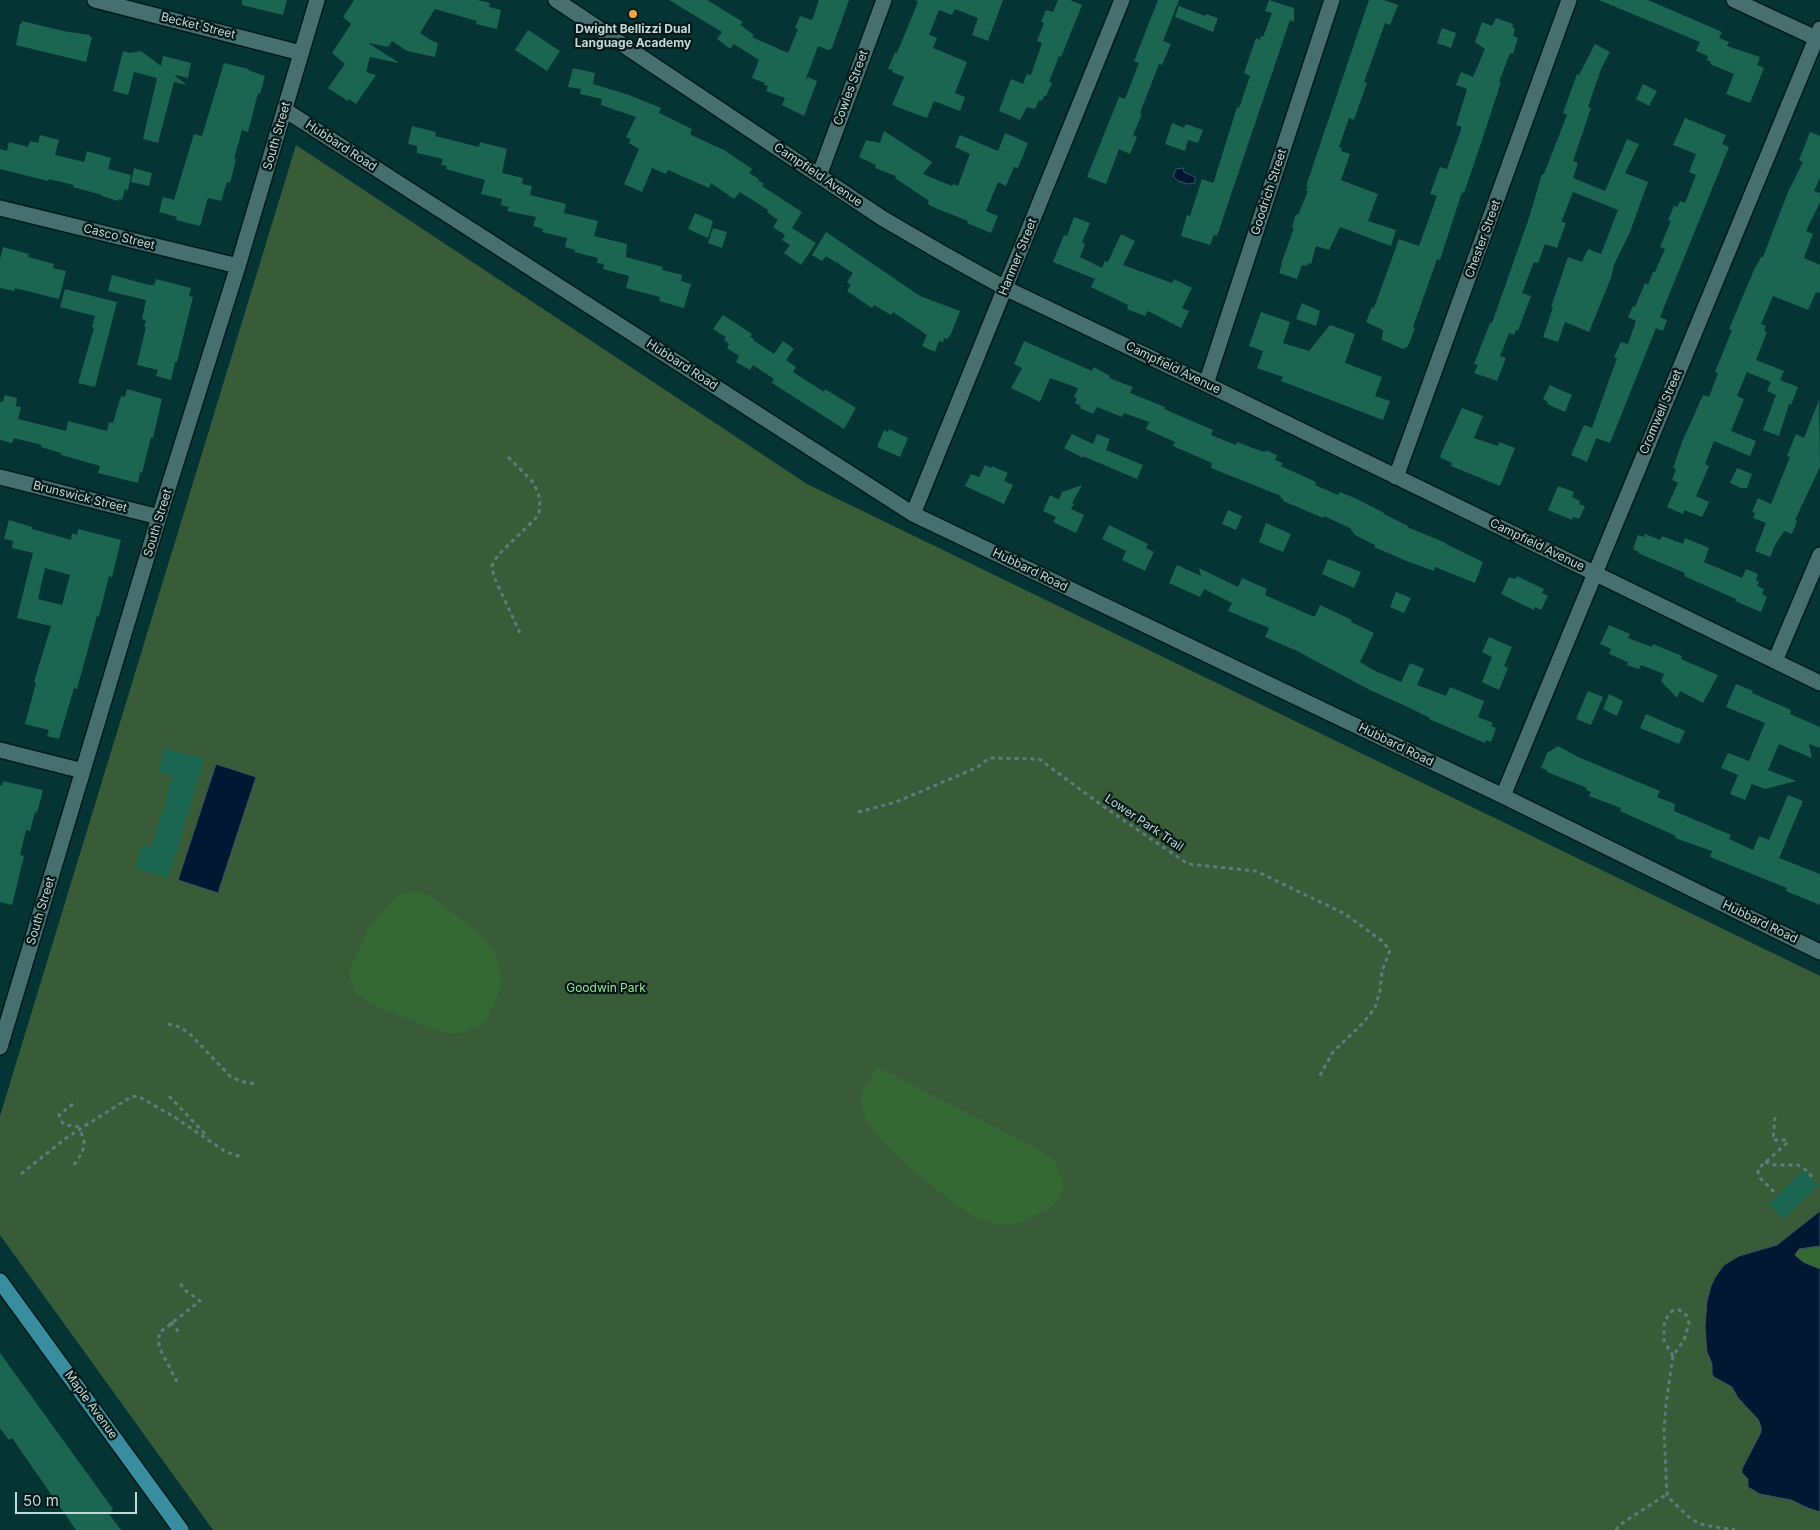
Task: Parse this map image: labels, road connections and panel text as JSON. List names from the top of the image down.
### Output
{
  "streets": {
    "main road": ["Maple Avenue"],
    "street": [
      "Becket Street",
      "Cowles Street",
      "South Street",
      "Hubbard Road",
      "Campfield Avenue",
      "Goodrich Street",
      "Casco Street",
      "Chester Street",
      "Hanmer Street",
      "Cromwell Street",
      "Brunswick Street"
    ],
    "path": ["Lower Park Trail"]
  },
  "crossings": [
    ["Becket Street", "South Street"],
    ["Cowles Street", "Campfield Avenue"],
    ["South Street", "Hubbard Road"],
    ["South Street", "Casco Street"],
    ["South Street", "Brunswick Street"],
    ["Hubbard Road", "Hanmer Street"],
    ["Hubbard Road", "Cromwell Street"],
    ["Campfield Avenue", "Goodrich Street"],
    ["Campfield Avenue", "Chester Street"],
    ["Campfield Avenue", "Hanmer Street"],
    ["Campfield Avenue", "Cromwell Street"]
  ],
  "parks": ["Goodwin Park"],
  "places": ["Dwight Bellizzi Dual Language Academy"],
  "scale_bar": "50 m"
}
